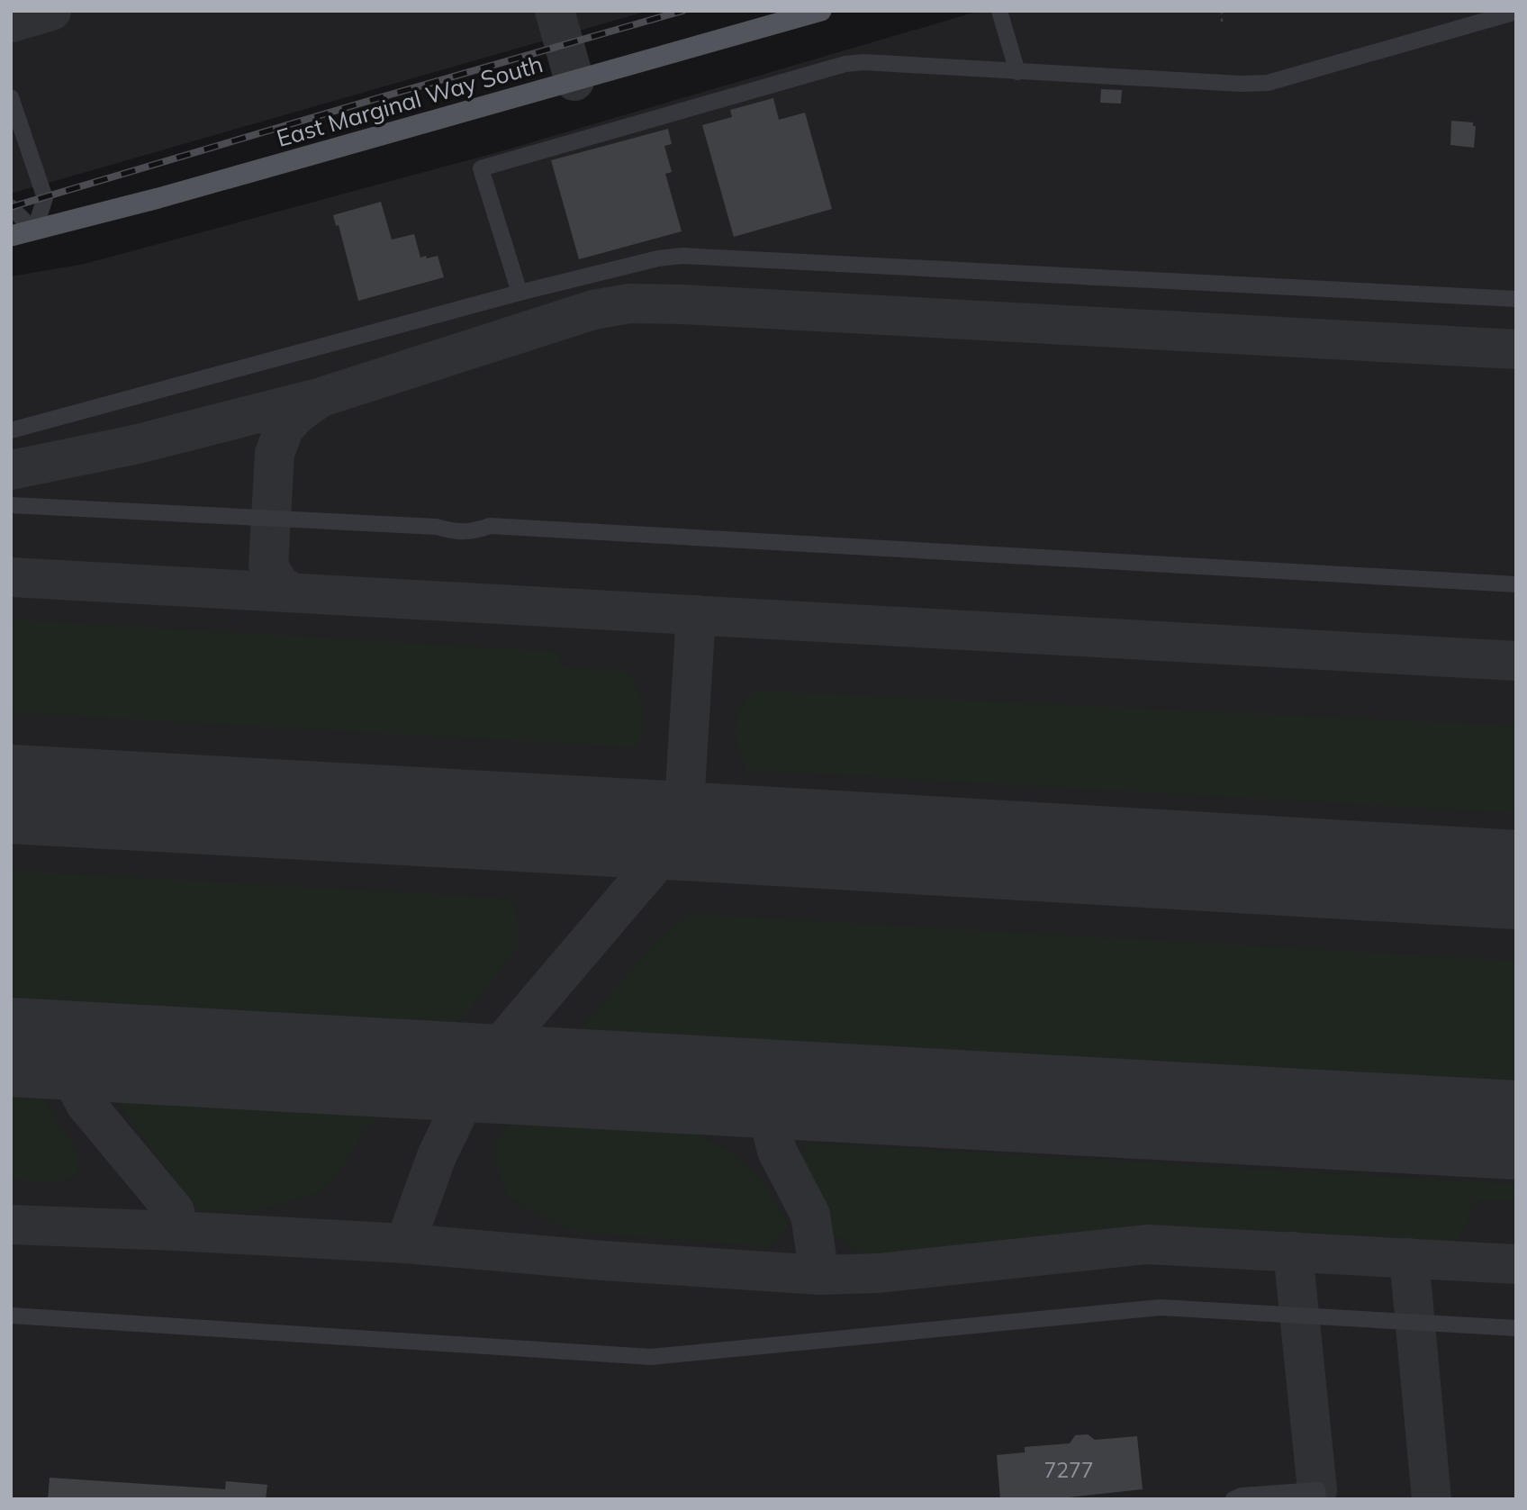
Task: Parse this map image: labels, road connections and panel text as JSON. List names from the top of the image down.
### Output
{
  "streets": {
    "main road": ["East Marginal Way South"]
  },
  "house_numbers": ["7277"]
}
